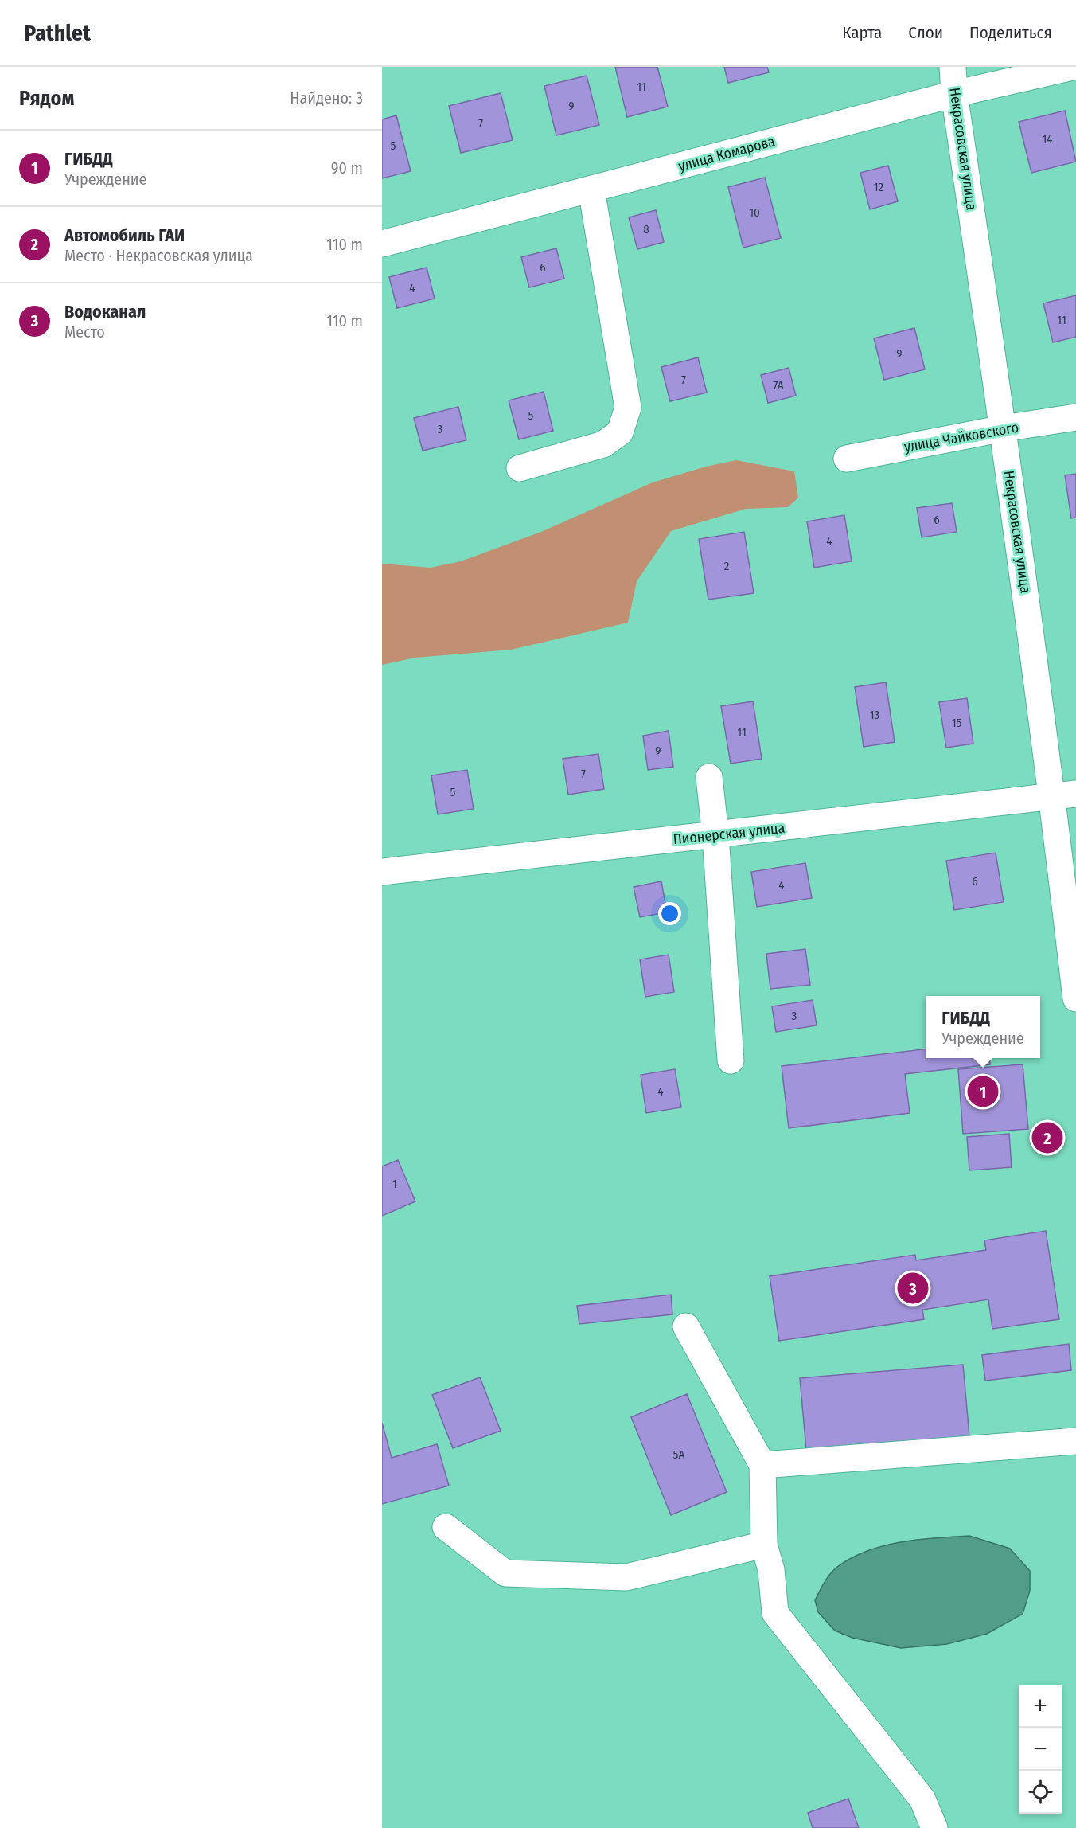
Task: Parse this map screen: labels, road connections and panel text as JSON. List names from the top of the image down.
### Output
{
  "streets": {
    "street": [
      "Некрасовская улица",
      "улица Комарова",
      "улица Чайковского",
      "Пионерская улица"
    ]
  },
  "crossings": [
    ["Некрасовская улица", "улица Комарова"],
    ["Некрасовская улица", "улица Чайковского"],
    ["Некрасовская улица", "Пионерская улица"]
  ],
  "house_numbers": [
    "11",
    "9",
    "7",
    "14",
    "5",
    "12",
    "10",
    "8",
    "6",
    "4",
    "11",
    "9",
    "7",
    "7А",
    "5",
    "3",
    "6",
    "4",
    "2",
    "13",
    "15",
    "11",
    "9",
    "7",
    "5",
    "6",
    "4",
    "3",
    "4",
    "1",
    "5А"
  ],
  "page": {
    "header": "Pathlet",
    "nav": ["Карта", "Слои", "Поделиться"],
    "heading": ["Рядом", "Найдено: 3"],
    "list": [
      {
        "mark": "1",
        "name": "ГИБДД",
        "note": "Учреждение",
        "value": "90 m"
      },
      {
        "mark": "2",
        "name": "Автомобиль ГАИ",
        "note": "Место · Некрасовская улица",
        "value": "110 m"
      },
      {
        "mark": "3",
        "name": "Водоканал",
        "note": "Место",
        "value": "110 m"
      }
    ],
    "popup": ["ГИБДД", "Учреждение"],
    "pins": ["1", "2", "3"],
    "map_buttons": ["+", "−"]
  }
}
